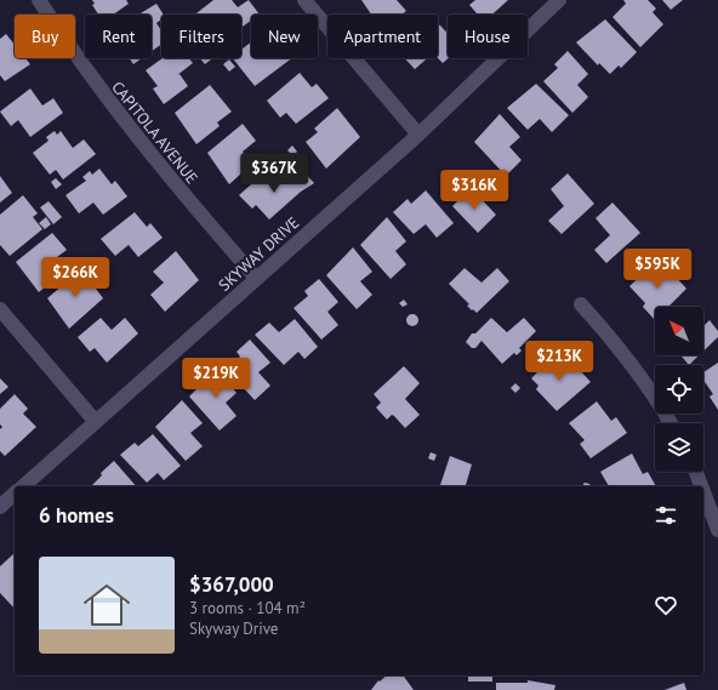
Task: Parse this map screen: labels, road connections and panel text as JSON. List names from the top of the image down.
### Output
{
  "streets": {
    "street": ["CAPITOLA AVENUE", "SKYWAY DRIVE"]
  },
  "crossings": [
    ["CAPITOLA AVENUE", "SKYWAY DRIVE"]
  ],
  "north": "top left",
  "page": {
    "chip": [
      "Buy",
      "Rent",
      "Filters",
      "New",
      "Apartment",
      "House"
    ],
    "price": [
      "$367K",
      "$316K",
      "$595K",
      "$266K",
      "$213K",
      "$219K"
    ],
    "heading": "6 homes",
    "list": [
      {
        "name": "$367,000",
        "note": "3 rooms · 104 m² · Skyway Drive"
      }
    ]
  }
}
